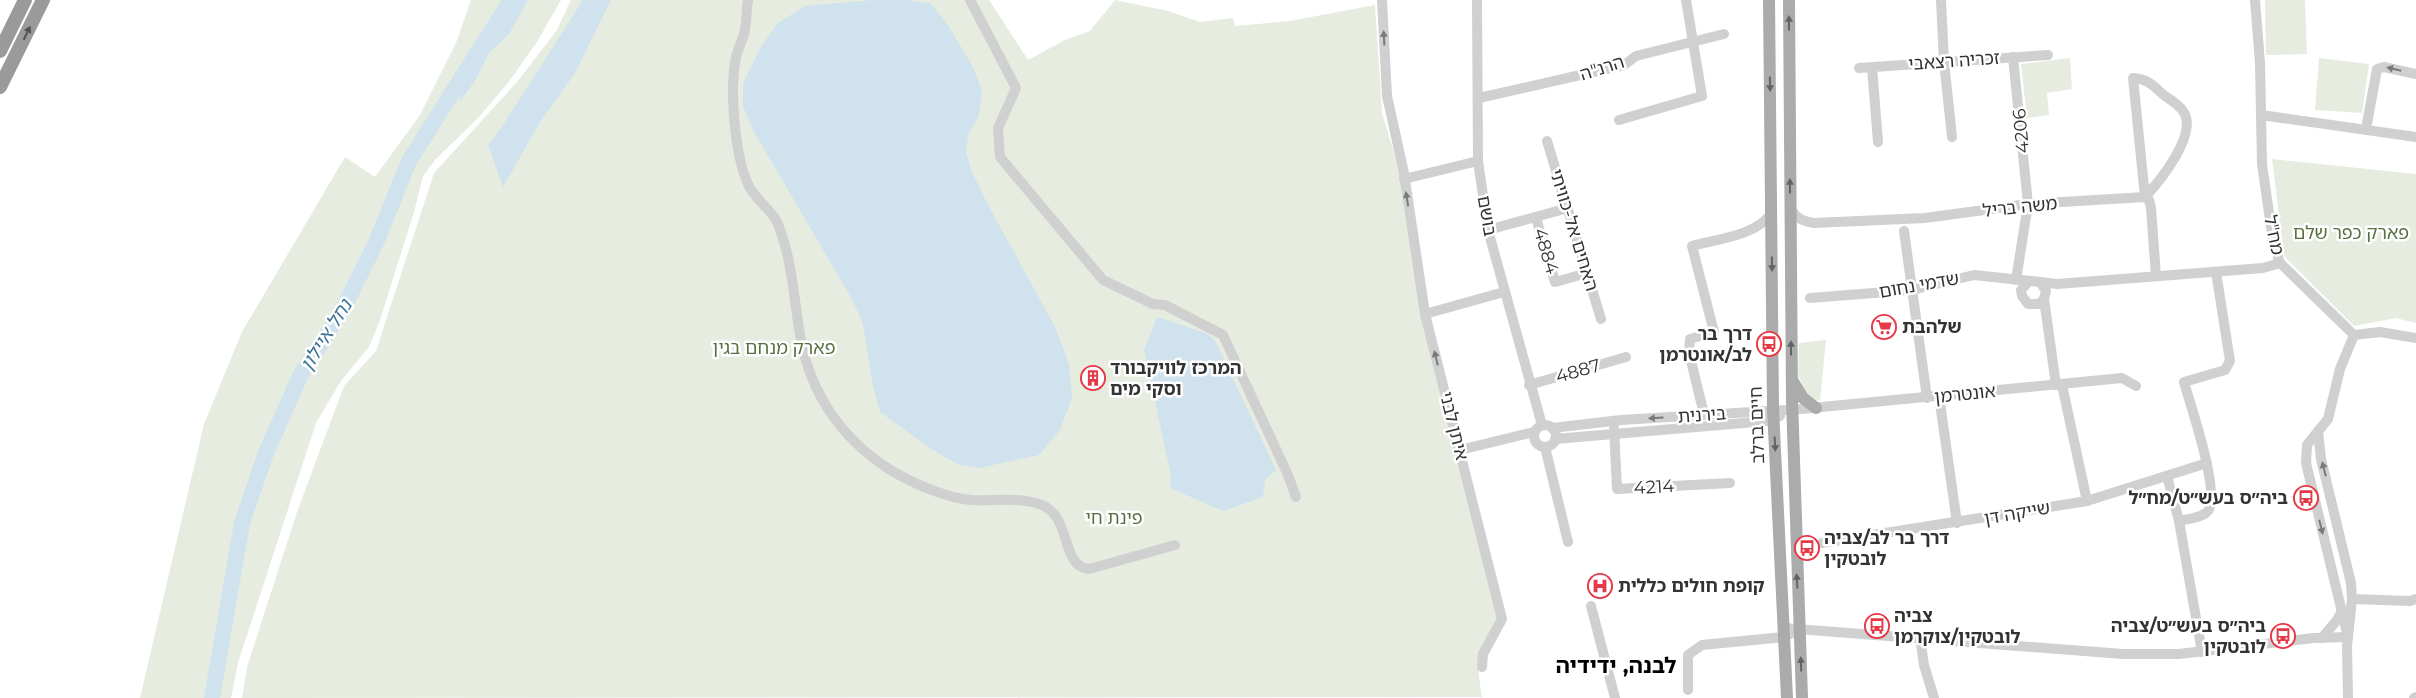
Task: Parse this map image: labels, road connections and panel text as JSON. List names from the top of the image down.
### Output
{
  "streets": {
    "main road": ["חיים ברלב"],
    "street": [
      "זכריה רצאבי",
      "הרנ\"ה",
      "4206",
      "משה בריל",
      "בושם",
      "האחים אל-כוויתי",
      "מח\"ל",
      "4884",
      "שדמי נחום",
      "4887",
      "אונטרמן",
      "בירנית",
      "איתן לבני",
      "4214",
      "שייקה דן"
    ]
  },
  "crossings": [
    ["זכריה רצאבי", "4206"],
    ["הרנ\"ה", "בושם"],
    ["4206", "משה בריל"],
    ["4206", "שדמי נחום"],
    ["בושם", "4887"],
    ["בושם", "בירנית"],
    ["האחים אל-כוויתי", "4884"],
    ["מח\"ל", "שדמי נחום"],
    ["אונטרמן", "בירנית"],
    ["אונטרמן", "חיים ברלב"],
    ["בירנית", "חיים ברלב"],
    ["בירנית", "איתן לבני"],
    ["בירנית", "4214"]
  ],
  "one_way": ["איתן לבני"],
  "districts": ["לבנה, ידידיה"],
  "water": ["נחל איילון"],
  "parks": ["פארק כפר שלם", "פארק מנחם בגין", "פינת חי"],
  "places": {
    "supermarket": ["שלהבת"],
    "bus stop": [
      "דרך בר לב/אונטרמן",
      "ביה״ס בעש״ט/מח״ל",
      "דרך בר לב/צביה לובטקין",
      "צביה לובטקין/צוקרמן",
      "ביה״ס בעש״ט/צביה לובטקין"
    ],
    "building": ["המרכז לוויקבורד וסקי מים"],
    "hospital": ["קופת חולים כללית"]
  }
}
